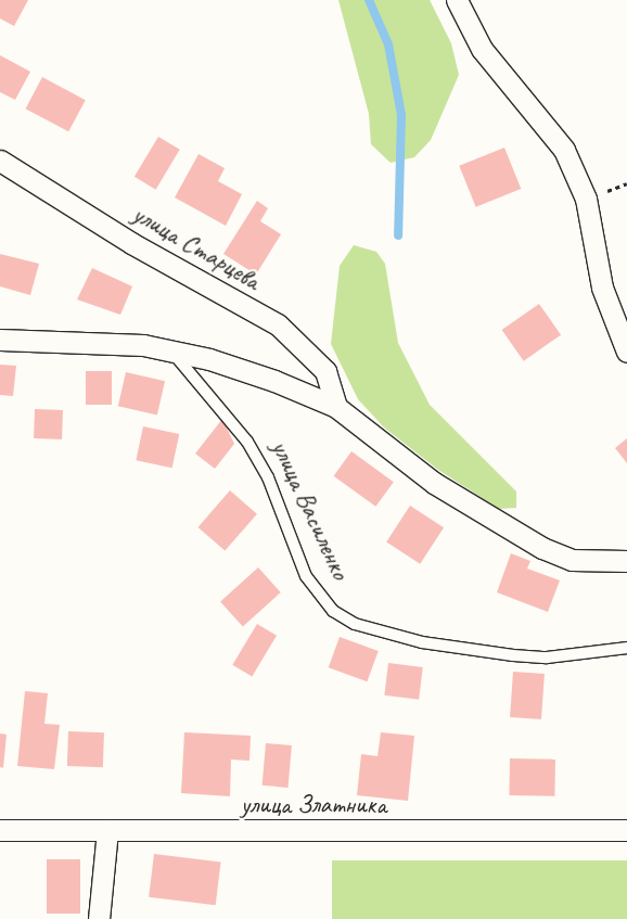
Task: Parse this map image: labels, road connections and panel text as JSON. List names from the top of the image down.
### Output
{
  "streets": {
    "street": ["улица Старцева", "улица Златника"],
    "lane": ["улица Василенко"]
  }
}
